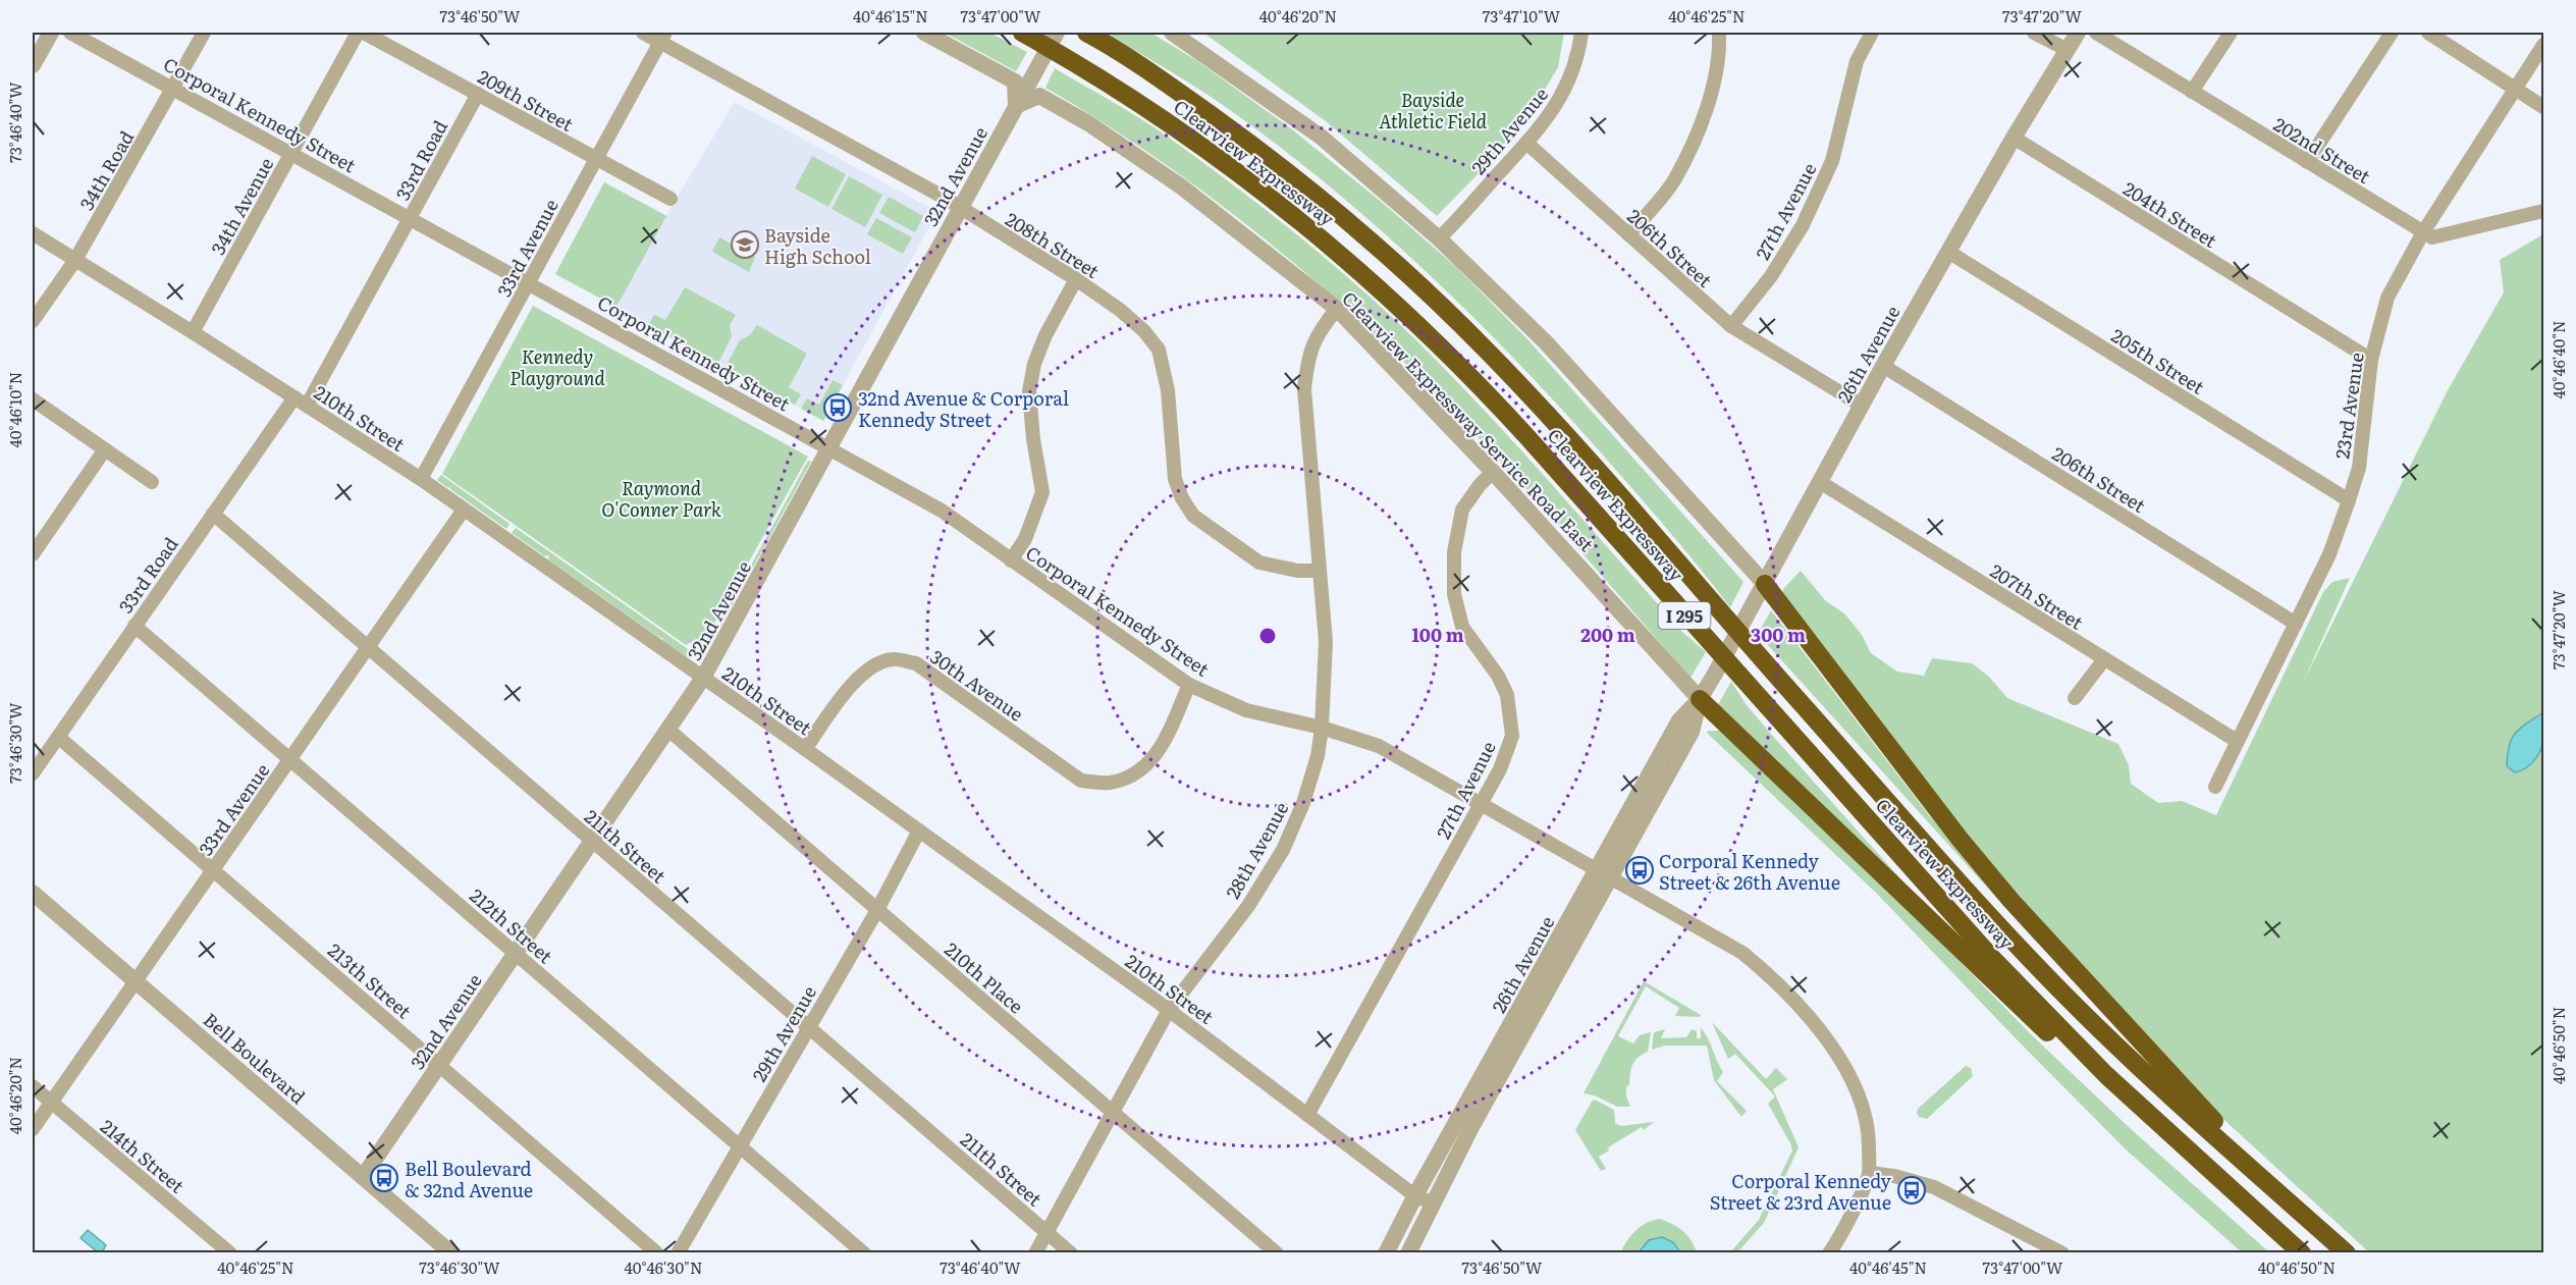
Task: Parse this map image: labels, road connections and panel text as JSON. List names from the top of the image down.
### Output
{
  "streets": {
    "highway": ["Clearview Expressway", "I 295"],
    "street": [
      "209th Street",
      "Corporal Kennedy Street",
      "29th Avenue",
      "202nd Street",
      "33rd Road",
      "34th Road",
      "32nd Avenue",
      "34th Avenue",
      "27th Avenue",
      "204th Street",
      "208th Street",
      "33rd Avenue",
      "206th Street",
      "26th Avenue",
      "205th Street",
      "23rd Avenue",
      "210th Street",
      "Clearview Expressway Service Road East",
      "207th Street",
      "30th Avenue",
      "211th Street",
      "28th Avenue",
      "212th Street",
      "210th Place",
      "213th Street",
      "Bell Boulevard",
      "214th Street"
    ]
  },
  "crossings": [
    ["209th Street", "33rd Road"],
    ["209th Street", "33rd Avenue"],
    ["Corporal Kennedy Street", "33rd Road"],
    ["Corporal Kennedy Street", "34th Road"],
    ["Corporal Kennedy Street", "32nd Avenue"],
    ["Corporal Kennedy Street", "34th Avenue"],
    ["Corporal Kennedy Street", "27th Avenue"],
    ["Corporal Kennedy Street", "33rd Avenue"],
    ["Corporal Kennedy Street", "26th Avenue"],
    ["Corporal Kennedy Street", "30th Avenue"],
    ["Corporal Kennedy Street", "28th Avenue"],
    ["29th Avenue", "206th Street"],
    ["29th Avenue", "210th Street"],
    ["29th Avenue", "211th Street"],
    ["29th Avenue", "212th Street"],
    ["29th Avenue", "210th Place"],
    ["202nd Street", "23rd Avenue"],
    ["33rd Road", "210th Street"],
    ["33rd Road", "211th Street"],
    ["33rd Road", "212th Street"],
    ["33rd Road", "213th Street"],
    ["34th Road", "210th Street"],
    ["32nd Avenue", "208th Street"],
    ["32nd Avenue", "210th Street"],
    ["32nd Avenue", "Clearview Expressway Service Road East"],
    ["32nd Avenue", "211th Street"],
    ["32nd Avenue", "212th Street"],
    ["32nd Avenue", "210th Place"],
    ["32nd Avenue", "213th Street"],
    ["32nd Avenue", "Bell Boulevard"],
    ["34th Avenue", "210th Street"],
    ["27th Avenue", "206th Street"],
    ["27th Avenue", "210th Street"],
    ["27th Avenue", "Clearview Expressway Service Road East"],
    ["204th Street", "26th Avenue"],
    ["204th Street", "23rd Avenue"],
    ["208th Street", "33rd Avenue"],
    ["208th Street", "28th Avenue"],
    ["33rd Avenue", "210th Street"],
    ["33rd Avenue", "211th Street"],
    ["33rd Avenue", "212th Street"],
    ["33rd Avenue", "213th Street"],
    ["33rd Avenue", "Bell Boulevard"],
    ["33rd Avenue", "214th Street"],
    ["206th Street", "26th Avenue"],
    ["206th Street", "23rd Avenue"],
    ["26th Avenue", "205th Street"],
    ["26th Avenue", "210th Street"],
    ["26th Avenue", "Clearview Expressway Service Road East"],
    ["26th Avenue", "207th Street"],
    ["205th Street", "23rd Avenue"],
    ["23rd Avenue", "207th Street"],
    ["210th Street", "30th Avenue"],
    ["210th Street", "28th Avenue"],
    ["Clearview Expressway Service Road East", "28th Avenue"],
    ["211th Street", "28th Avenue"],
    ["28th Avenue", "210th Place"]
  ],
  "parks": ["Bayside Athletic Field", "Kennedy Playground", "Raymond O'Conner Park"],
  "places": {
    "school or university": ["Bayside High School"],
    "bus stop": [
      "32nd Avenue & Corporal Kennedy Street",
      "Corporal Kennedy Street & 26th Avenue",
      "Bell Boulevard & 32nd Avenue",
      "Corporal Kennedy Street & 23rd Avenue"
    ]
  },
  "coordinates": [
    "73°46'50\"W",
    "40°46'15\"N",
    "73°47'00\"W",
    "40°46'20\"N",
    "73°47'10\"W",
    "40°46'25\"N",
    "73°47'20\"W",
    "73°46'40\"W",
    "40°46'40\"N",
    "40°46'10\"N",
    "73°46'30\"W",
    "40°46'50\"N",
    "40°46'30\"N",
    "40°46'45\"N"
  ],
  "rings": ["100 m", "200 m", "300 m"]
}
